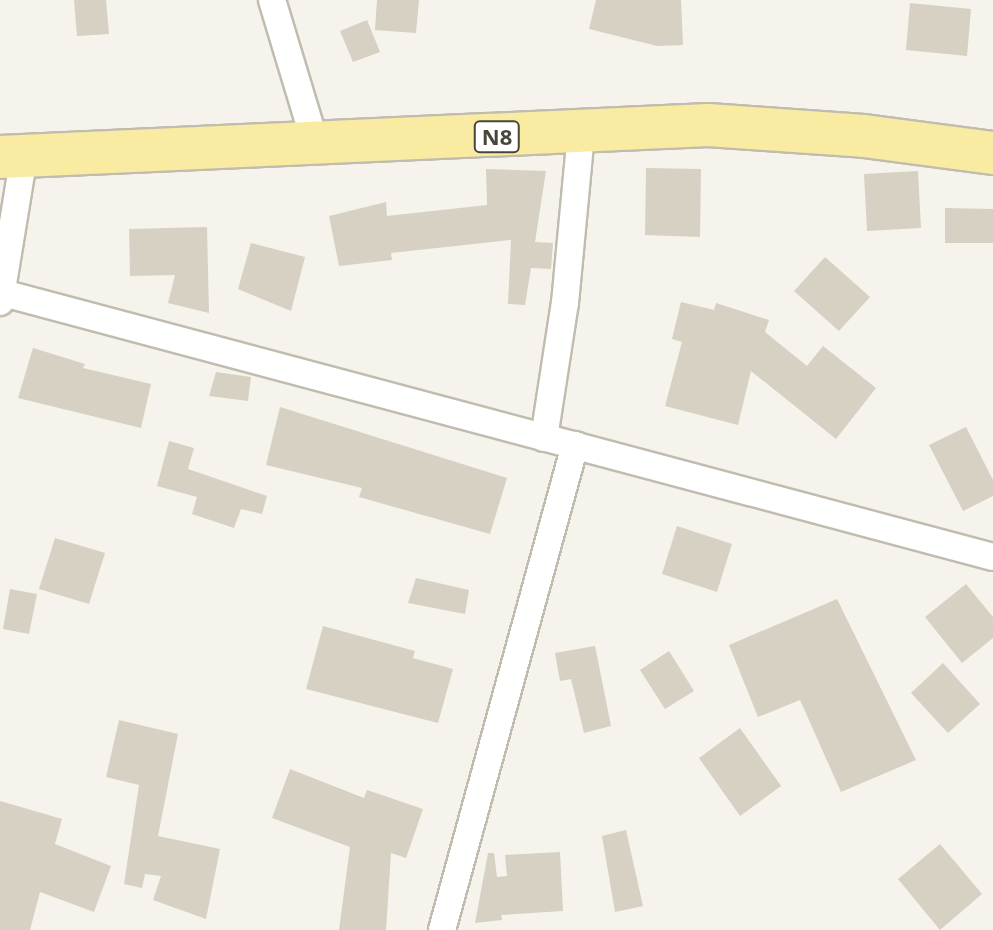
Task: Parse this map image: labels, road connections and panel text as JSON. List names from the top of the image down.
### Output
{
  "streets": {
    "main road": ["N8"]
  }
}
